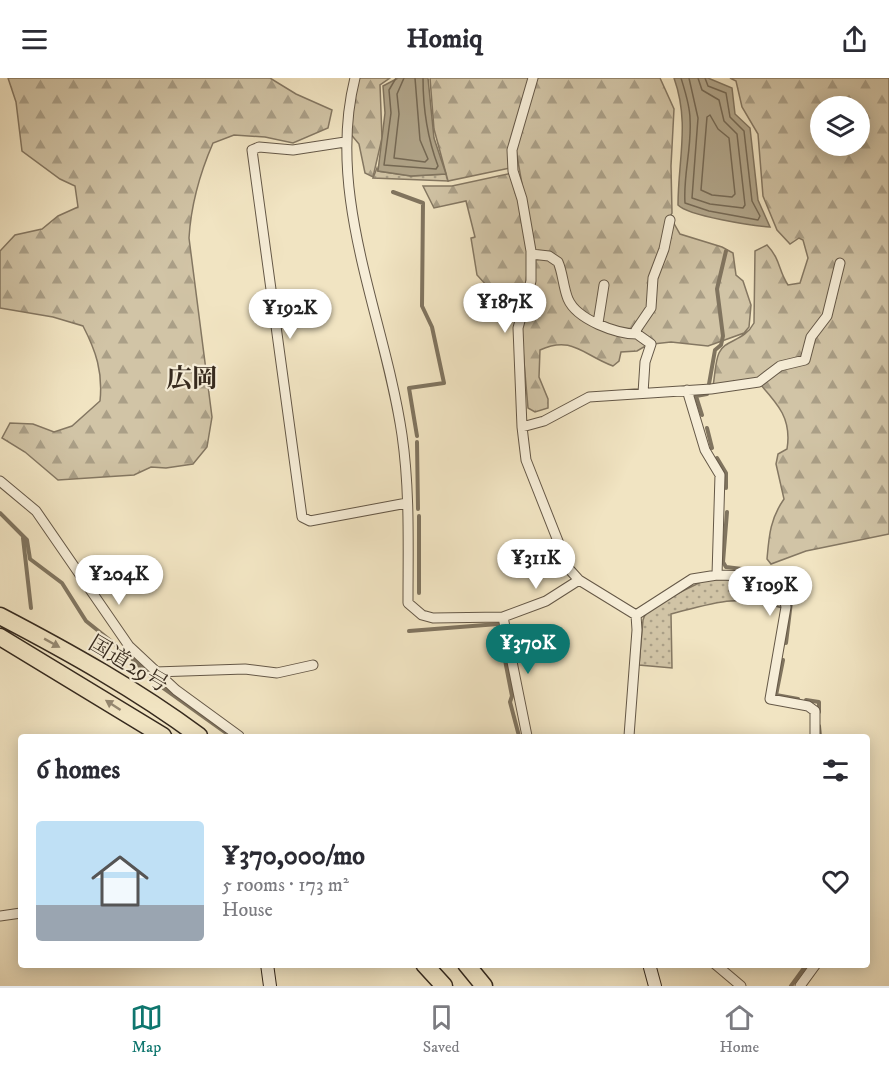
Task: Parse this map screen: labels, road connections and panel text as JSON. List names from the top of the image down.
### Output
{
  "streets": {
    "highway": ["国道29号"]
  },
  "districts": ["広岡"],
  "page": {
    "header": "Homiq",
    "price": [
      "¥187K",
      "¥192K",
      "¥311K",
      "¥204K",
      "¥109K",
      "¥370K"
    ],
    "heading": "6 homes",
    "list": [
      {
        "name": "¥370,000/mo",
        "note": "5 rooms · 173 m² · House"
      }
    ],
    "tabs": ["Map", "Saved", "Home"]
  }
}
